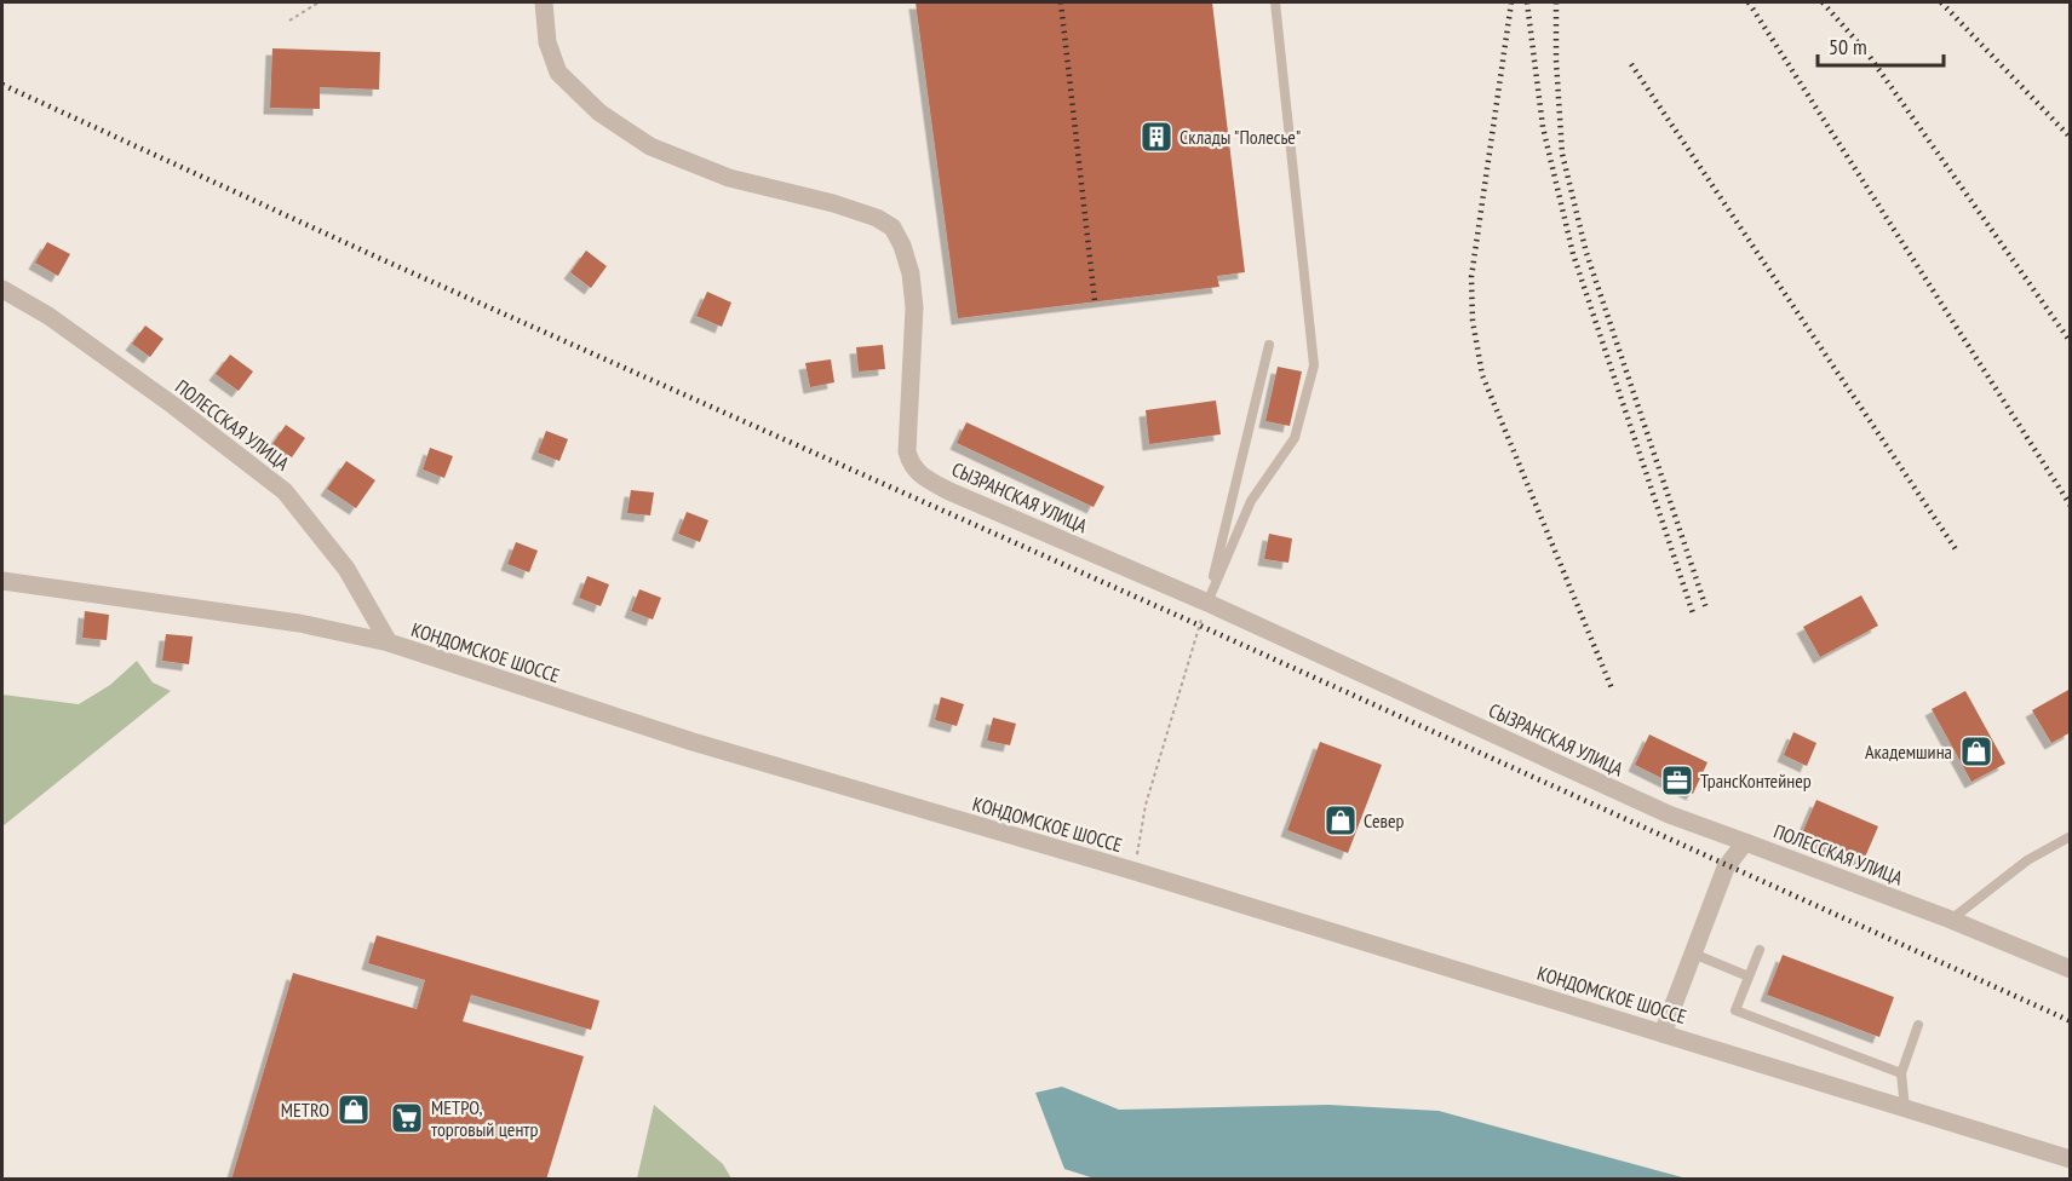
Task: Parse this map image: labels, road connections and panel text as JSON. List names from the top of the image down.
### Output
{
  "streets": {
    "street": ["ПОЛЕССКАЯ УЛИЦА", "СЫЗРАНСКАЯ УЛИЦА", "КОНДОМСКОЕ ШОССЕ"]
  },
  "crossings": [
    ["ПОЛЕССКАЯ УЛИЦА", "СЫЗРАНСКАЯ УЛИЦА"],
    ["ПОЛЕССКАЯ УЛИЦА", "КОНДОМСКОЕ ШОССЕ"]
  ],
  "places": {
    "building": ["Склады \"Полесье\""],
    "shop": ["Академшина", "Север", "METRO"],
    "office": ["ТрансКонтейнер"],
    "supermarket": ["МЕТРО, торговый центр"]
  },
  "scale_bar": "50 m"
}
